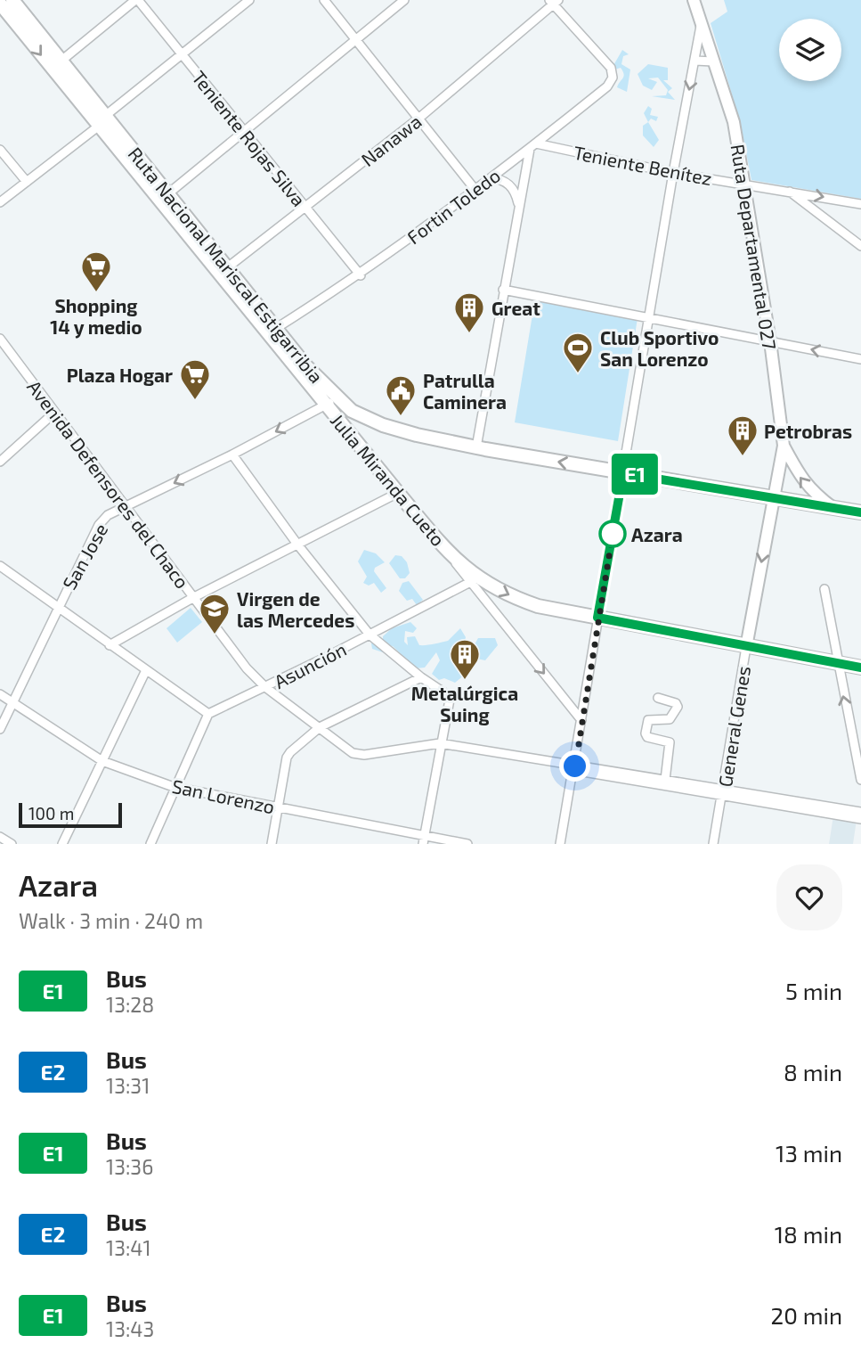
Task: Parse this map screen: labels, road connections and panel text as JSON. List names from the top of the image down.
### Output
{
  "streets": {
    "highway": ["Ruta Nacional Mariscal Estigarribia", "Julia Miranda Cueto"],
    "main road": ["Ruta Departamental 027", "General Genes"],
    "street": [
      "Teniente Rojas Silva",
      "Nanawa",
      "Teniente Benítez",
      "Fortin Toledo",
      "Avenida Defensores del Chaco",
      "San Jose",
      "Asunción",
      "San Lorenzo"
    ]
  },
  "crossings": [
    ["Teniente Rojas Silva", "Nanawa"],
    ["Teniente Rojas Silva", "Fortin Toledo"],
    ["Nanawa", "Fortin Toledo"],
    ["Nanawa", "Ruta Nacional Mariscal Estigarribia"],
    ["Teniente Benítez", "Fortin Toledo"],
    ["Teniente Benítez", "Ruta Departamental 027"],
    ["Fortin Toledo", "Ruta Nacional Mariscal Estigarribia"],
    ["Ruta Departamental 027", "Ruta Nacional Mariscal Estigarribia"],
    ["Ruta Departamental 027", "General Genes"],
    ["Ruta Nacional Mariscal Estigarribia", "Julia Miranda Cueto"],
    ["Ruta Nacional Mariscal Estigarribia", "San Jose"],
    ["Ruta Nacional Mariscal Estigarribia", "General Genes"],
    ["Julia Miranda Cueto", "San Jose"],
    ["Julia Miranda Cueto", "Asunción"],
    ["Julia Miranda Cueto", "General Genes"],
    ["Avenida Defensores del Chaco", "San Jose"],
    ["Avenida Defensores del Chaco", "Asunción"],
    ["Avenida Defensores del Chaco", "General Genes"],
    ["San Jose", "San Lorenzo"]
  ],
  "one_way": ["Julia Miranda Cueto", "San Jose", "General Genes"],
  "places": {
    "supermarket": ["Shopping 14 y medio", "Plaza Hogar"],
    "building": ["Great", "Petrobras", "Metalúrgica Suing"],
    "sports": ["Club Sportivo San Lorenzo"],
    "public building": ["Patrulla Caminera"],
    "other": ["Azara"],
    "school or university": ["Virgen de las Mercedes"]
  },
  "lines": ["bus line E1"],
  "scale_bar": "100 m",
  "page": {
    "on_map": "E1",
    "scale": "100 m",
    "heading": ["Azara", "Walk · 3 min · 240 m"],
    "list": [
      {
        "mark": "E1",
        "name": "Bus",
        "note": "13:28",
        "value": "5 min"
      },
      {
        "mark": "E2",
        "name": "Bus",
        "note": "13:31",
        "value": "8 min"
      },
      {
        "mark": "E1",
        "name": "Bus",
        "note": "13:36",
        "value": "13 min"
      },
      {
        "mark": "E2",
        "name": "Bus",
        "note": "13:41",
        "value": "18 min"
      },
      {
        "mark": "E1",
        "name": "Bus",
        "note": "13:43",
        "value": "20 min"
      }
    ]
  }
}
